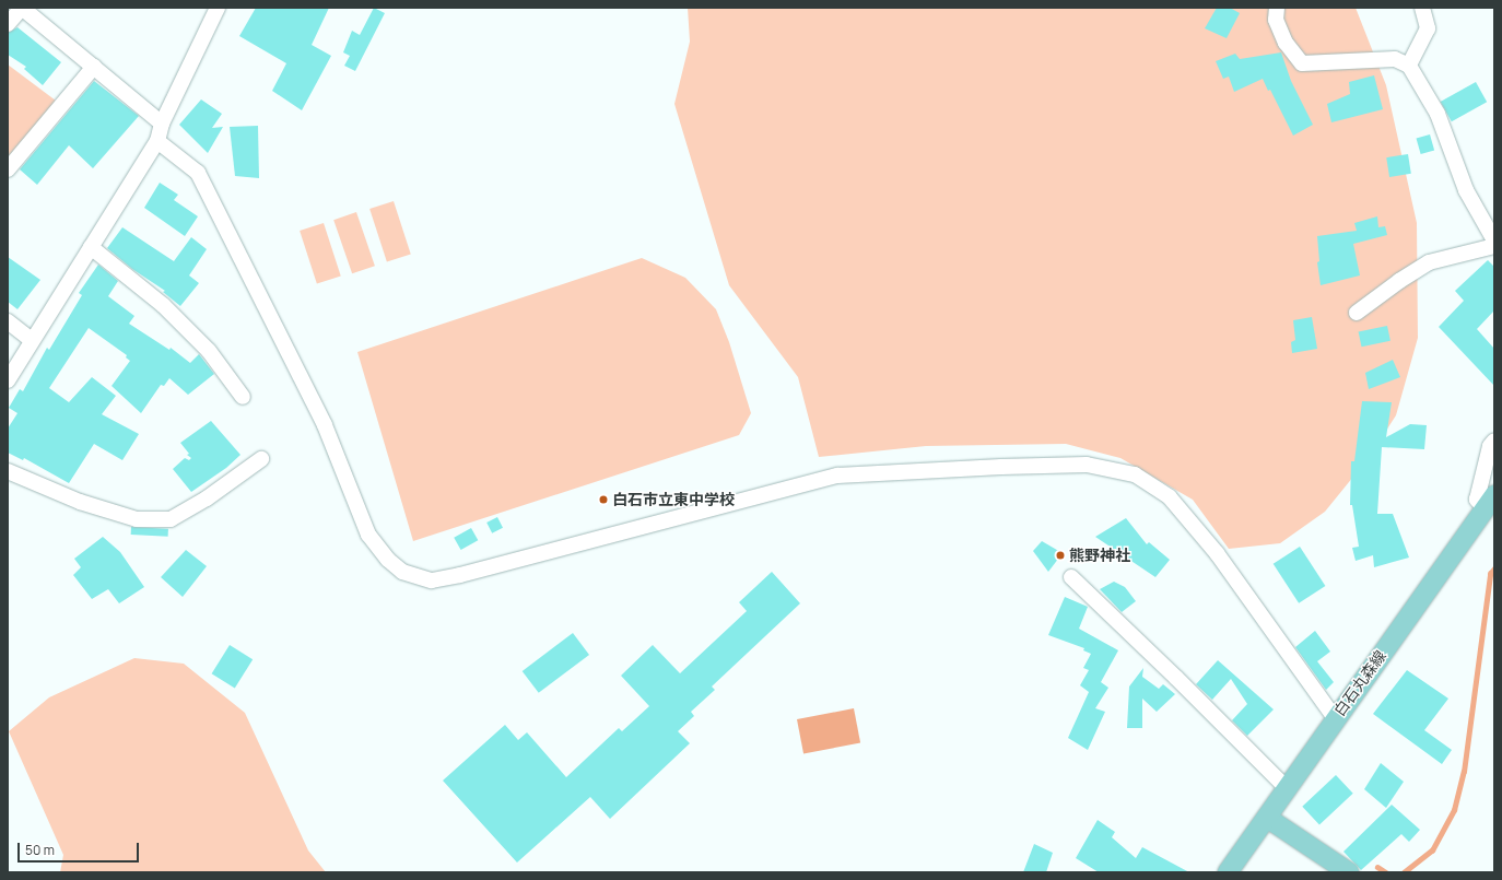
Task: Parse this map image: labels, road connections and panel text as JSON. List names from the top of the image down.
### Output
{
  "streets": {
    "main road": ["白石丸森線"]
  },
  "places": ["白石市立東中学校", "熊野神社"],
  "scale_bar": "50 m"
}
